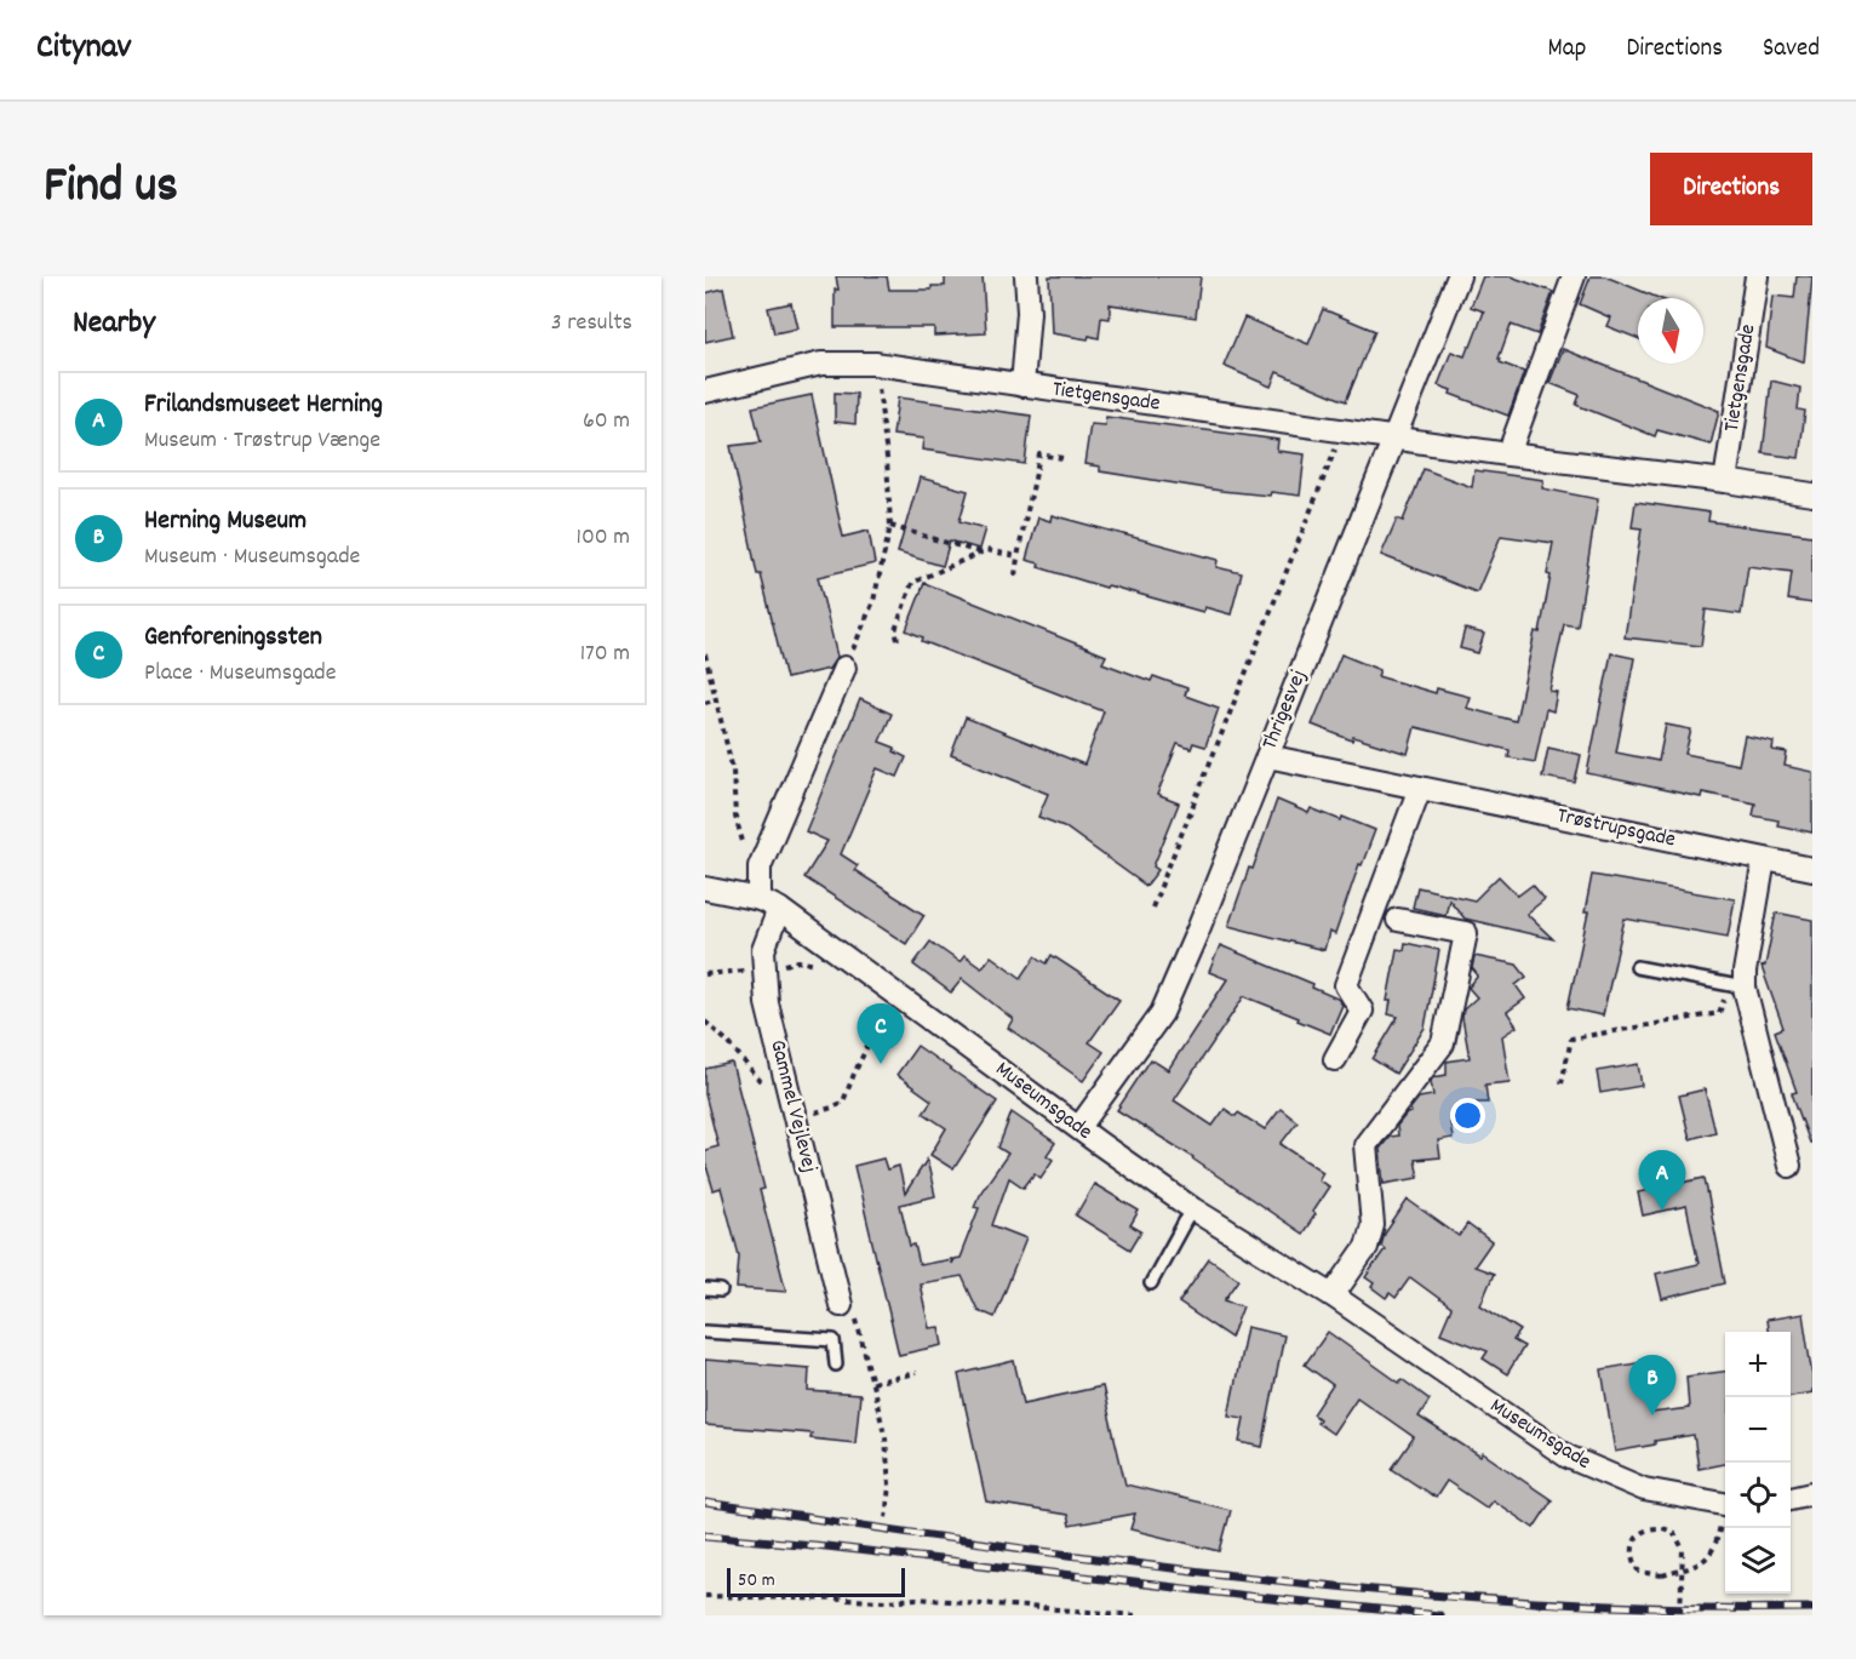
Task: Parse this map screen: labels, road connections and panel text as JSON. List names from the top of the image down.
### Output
{
  "streets": {
    "street": [
      "Tietgensgade",
      "Thrigesvej",
      "Trøstrupsgade",
      "Museumsgade",
      "Gammel Vejlevej"
    ]
  },
  "crossings": [
    ["Tietgensgade", "Thrigesvej"],
    ["Thrigesvej", "Trøstrupsgade"],
    ["Thrigesvej", "Museumsgade"],
    ["Museumsgade", "Gammel Vejlevej"]
  ],
  "scale_bar": "50 m",
  "north": "bottom",
  "page": {
    "header": "Citynav",
    "nav": ["Map", "Directions", "Saved"],
    "title": "Find us",
    "buttons": "Directions",
    "heading": ["Nearby", "3 results"],
    "list": [
      {
        "mark": "A",
        "name": "Frilandsmuseet Herning",
        "note": "Museum · Trøstrup Vænge",
        "value": "60 m"
      },
      {
        "mark": "B",
        "name": "Herning Museum",
        "note": "Museum · Museumsgade",
        "value": "100 m"
      },
      {
        "mark": "C",
        "name": "Genforeningssten",
        "note": "Place · Museumsgade",
        "value": "170 m"
      }
    ],
    "pins": ["C", "A", "B"],
    "map_buttons": ["+", "−"],
    "scale": "50 m"
  }
}
